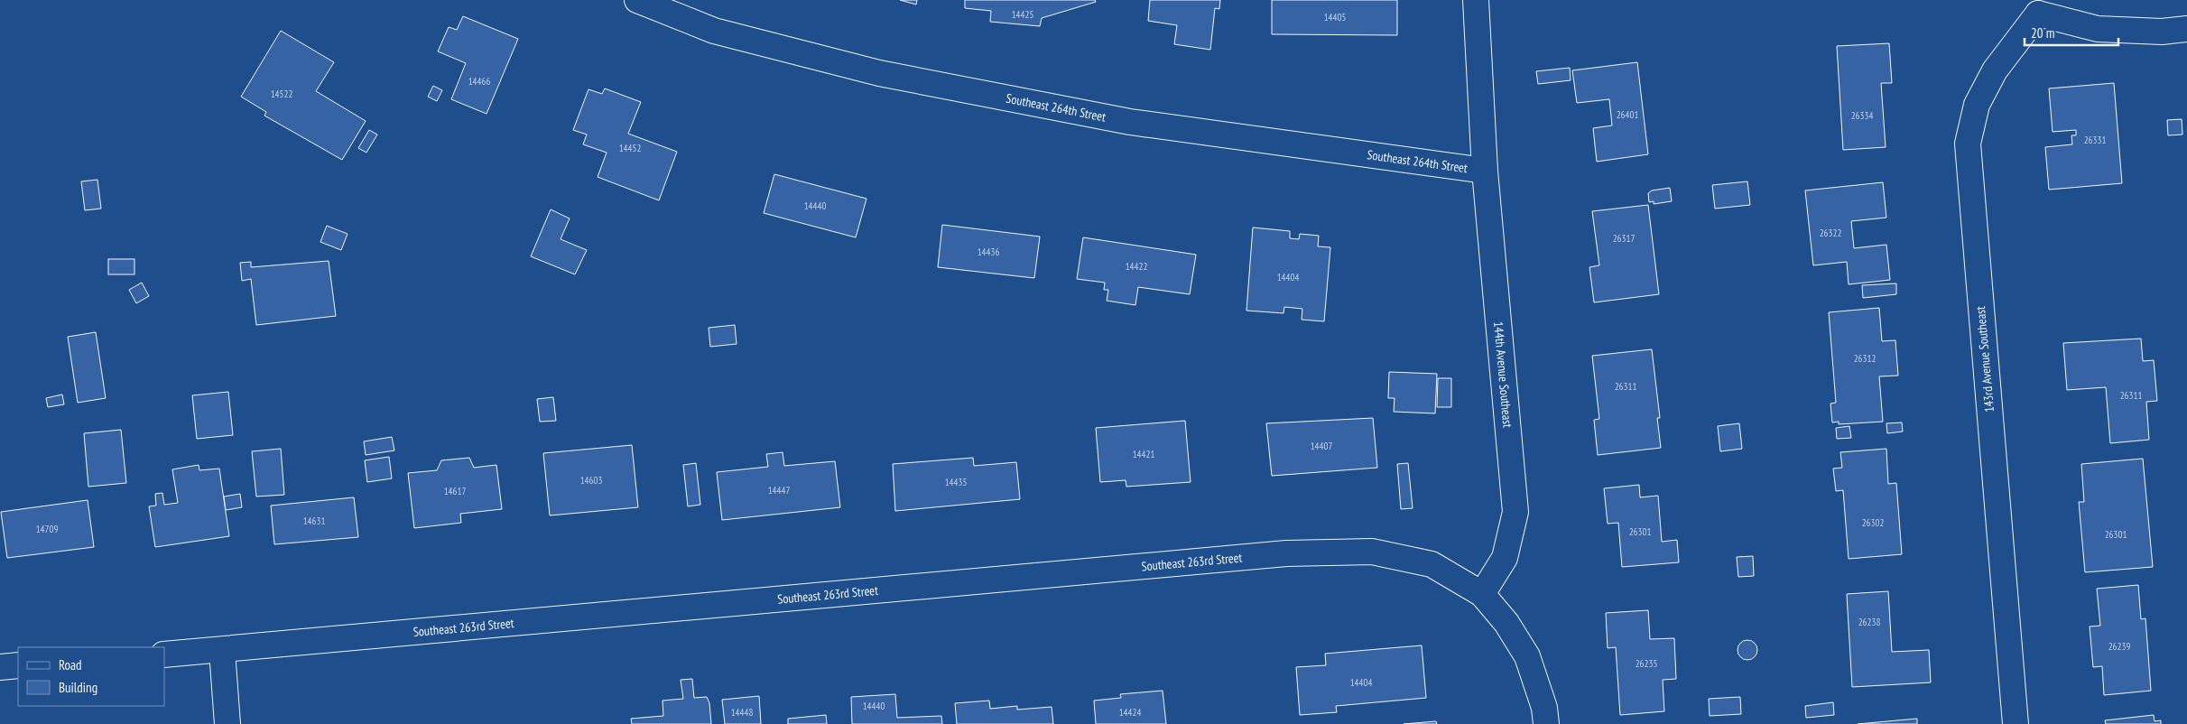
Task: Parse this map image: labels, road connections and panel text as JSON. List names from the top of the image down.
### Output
{
  "streets": {
    "street": [
      "Southeast 264th Street",
      "143rd Avenue Southeast",
      "144th Avenue Southeast",
      "Southeast 263rd Street"
    ]
  },
  "crossings": [
    ["Southeast 264th Street", "144th Avenue Southeast"],
    ["144th Avenue Southeast", "Southeast 263rd Street"]
  ],
  "house_numbers": [
    "14425",
    "14405",
    "14466",
    "14522",
    "26401",
    "26334",
    "26331",
    "14452",
    "14440",
    "26322",
    "26317",
    "14436",
    "14422",
    "14404",
    "26312",
    "26311",
    "26311",
    "14407",
    "14421",
    "14603",
    "14435",
    "14447",
    "14617",
    "14631",
    "26302",
    "14709",
    "26301",
    "26301",
    "26238",
    "26239",
    "26235",
    "14404",
    "14440",
    "14448",
    "14424"
  ],
  "legend": ["Road", "Building"],
  "scale_bar": "20 m"
}
